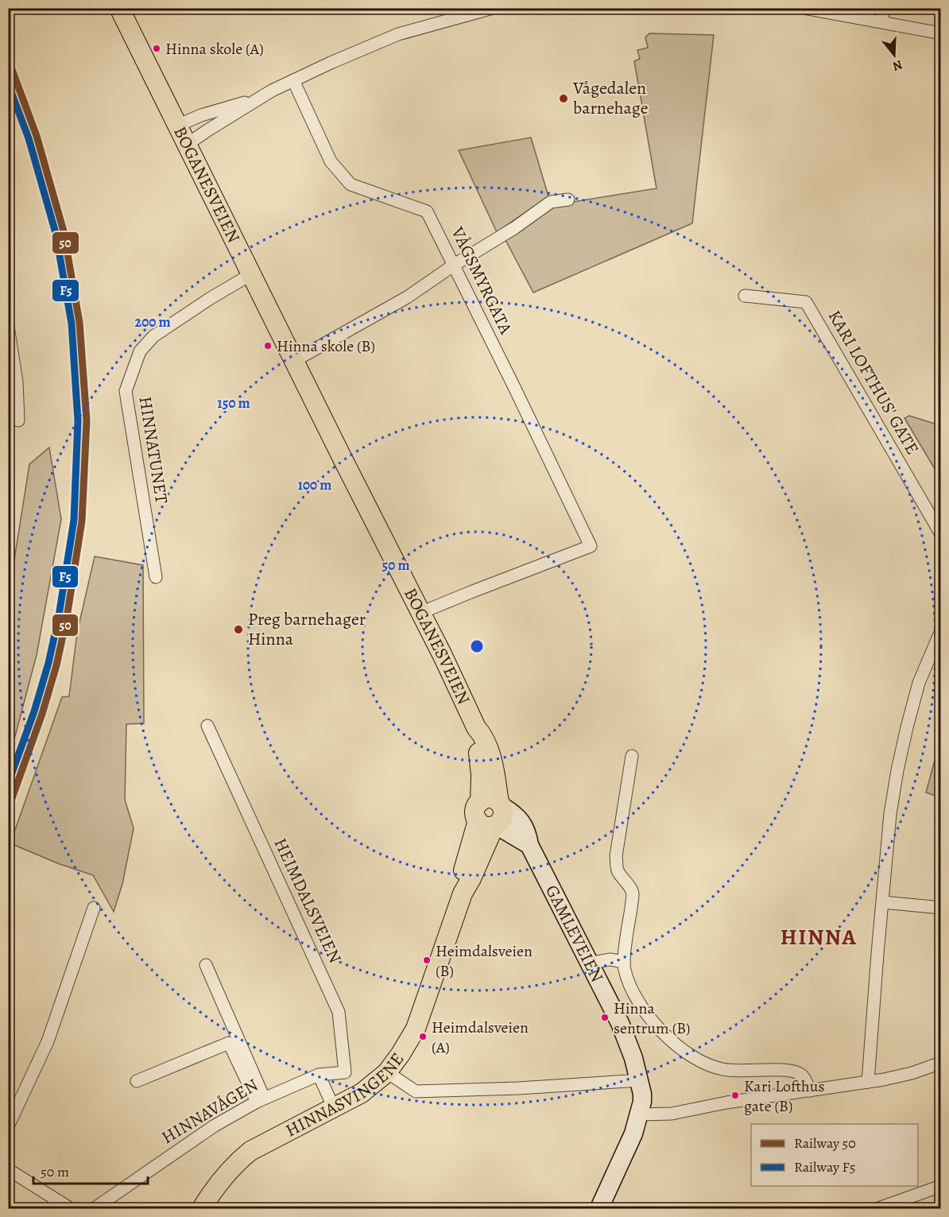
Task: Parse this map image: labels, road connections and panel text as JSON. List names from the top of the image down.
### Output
{
  "streets": {
    "main road": ["BOGANESVEIEN", "HINNASVINGENE"],
    "street": [
      "VÅGSMYRGATA",
      "KARI LOFTHUS' GATE",
      "HINNATUNET",
      "HEIMDALSVEIEN",
      "GAMLEVEIEN",
      "HINNAVÅGEN"
    ]
  },
  "crossings": [
    ["BOGANESVEIEN", "VÅGSMYRGATA"],
    ["BOGANESVEIEN", "HINNATUNET"],
    ["BOGANESVEIEN", "GAMLEVEIEN"],
    ["BOGANESVEIEN", "HINNASVINGENE"],
    ["HEIMDALSVEIEN", "HINNAVÅGEN"],
    ["GAMLEVEIEN", "HINNASVINGENE"]
  ],
  "districts": ["HINNA"],
  "places": [
    "Hinna skole (A)",
    "Vågedalen barnehage",
    "Hinna skole (B)",
    "Preg barnehager Hinna",
    "Heimdalsveien (B)",
    "Hinna sentrum (B)",
    "Heimdalsveien (A)",
    "Kari Lofthus gate (B)"
  ],
  "lines": ["rail line 50", "rail line F5"],
  "legend": ["Railway 50", "Railway F5"],
  "scale_bar": "50 m",
  "north": "bottom",
  "rings": [
    "200 m",
    "150 m",
    "100 m",
    "50 m"
  ]
}
